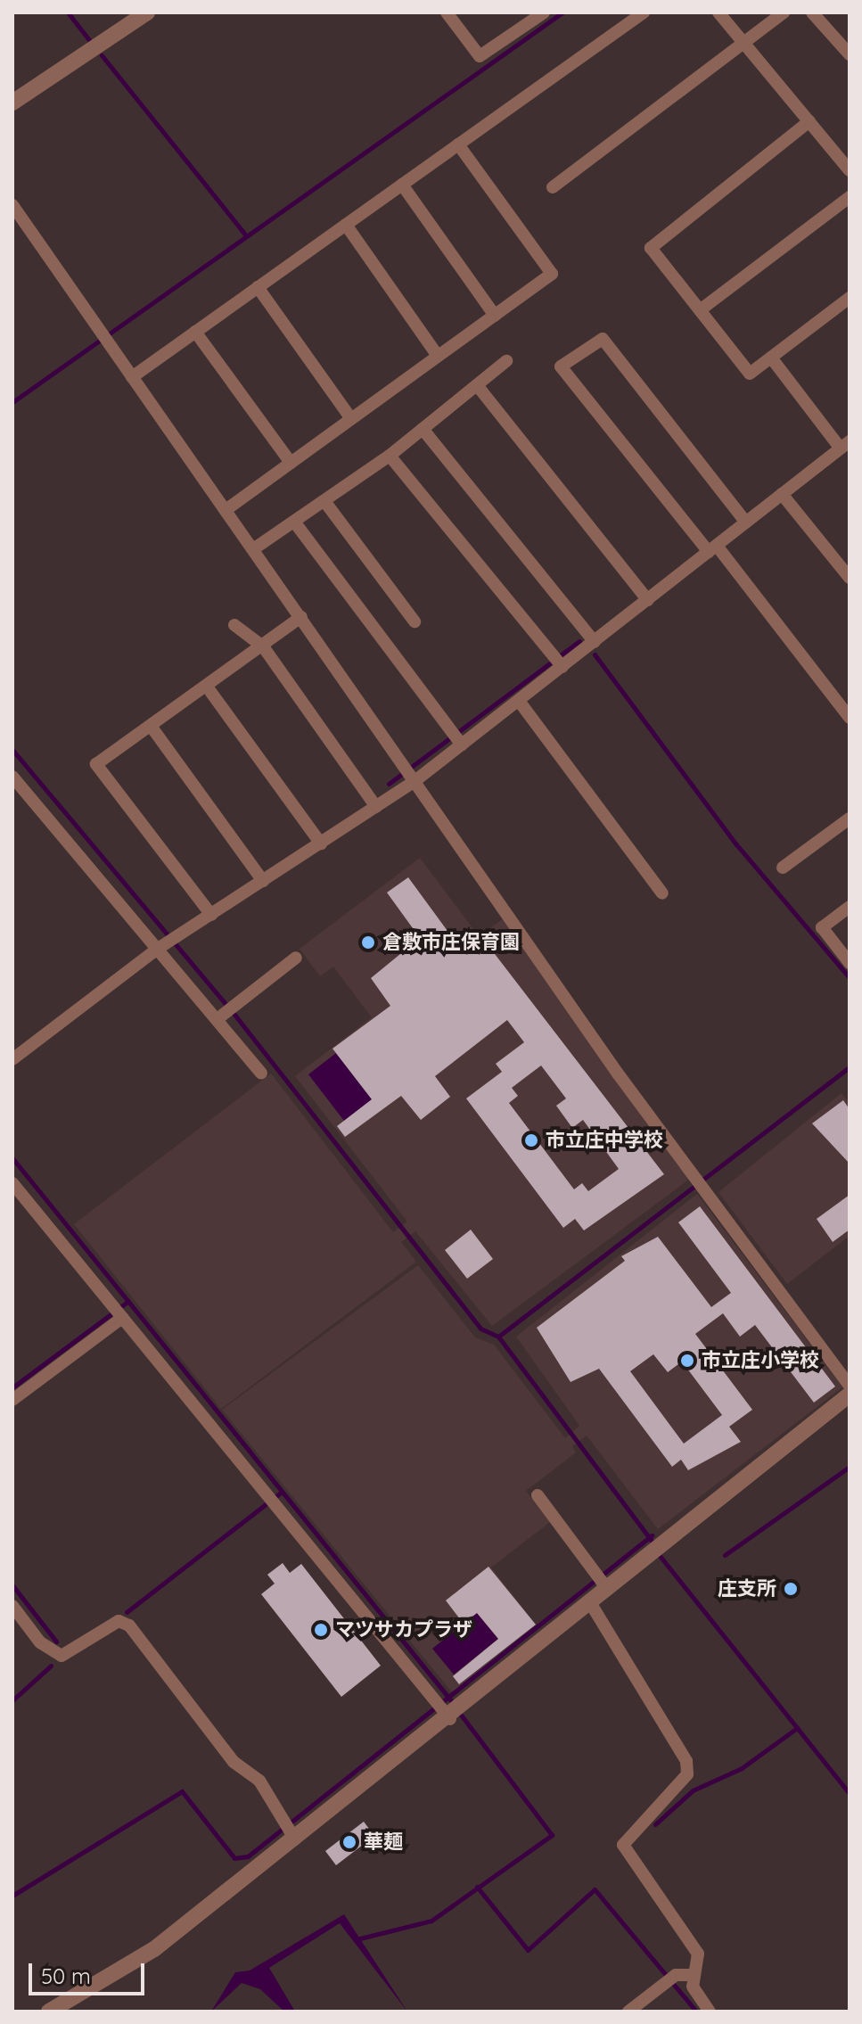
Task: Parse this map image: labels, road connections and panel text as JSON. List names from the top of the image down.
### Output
{
  "places": [
    "倉敷市庄保育園",
    "市立庄中学校",
    "市立庄小学校",
    "庄支所",
    "マツサカプラザ",
    "華麺"
  ],
  "scale_bar": "50 m"
}
